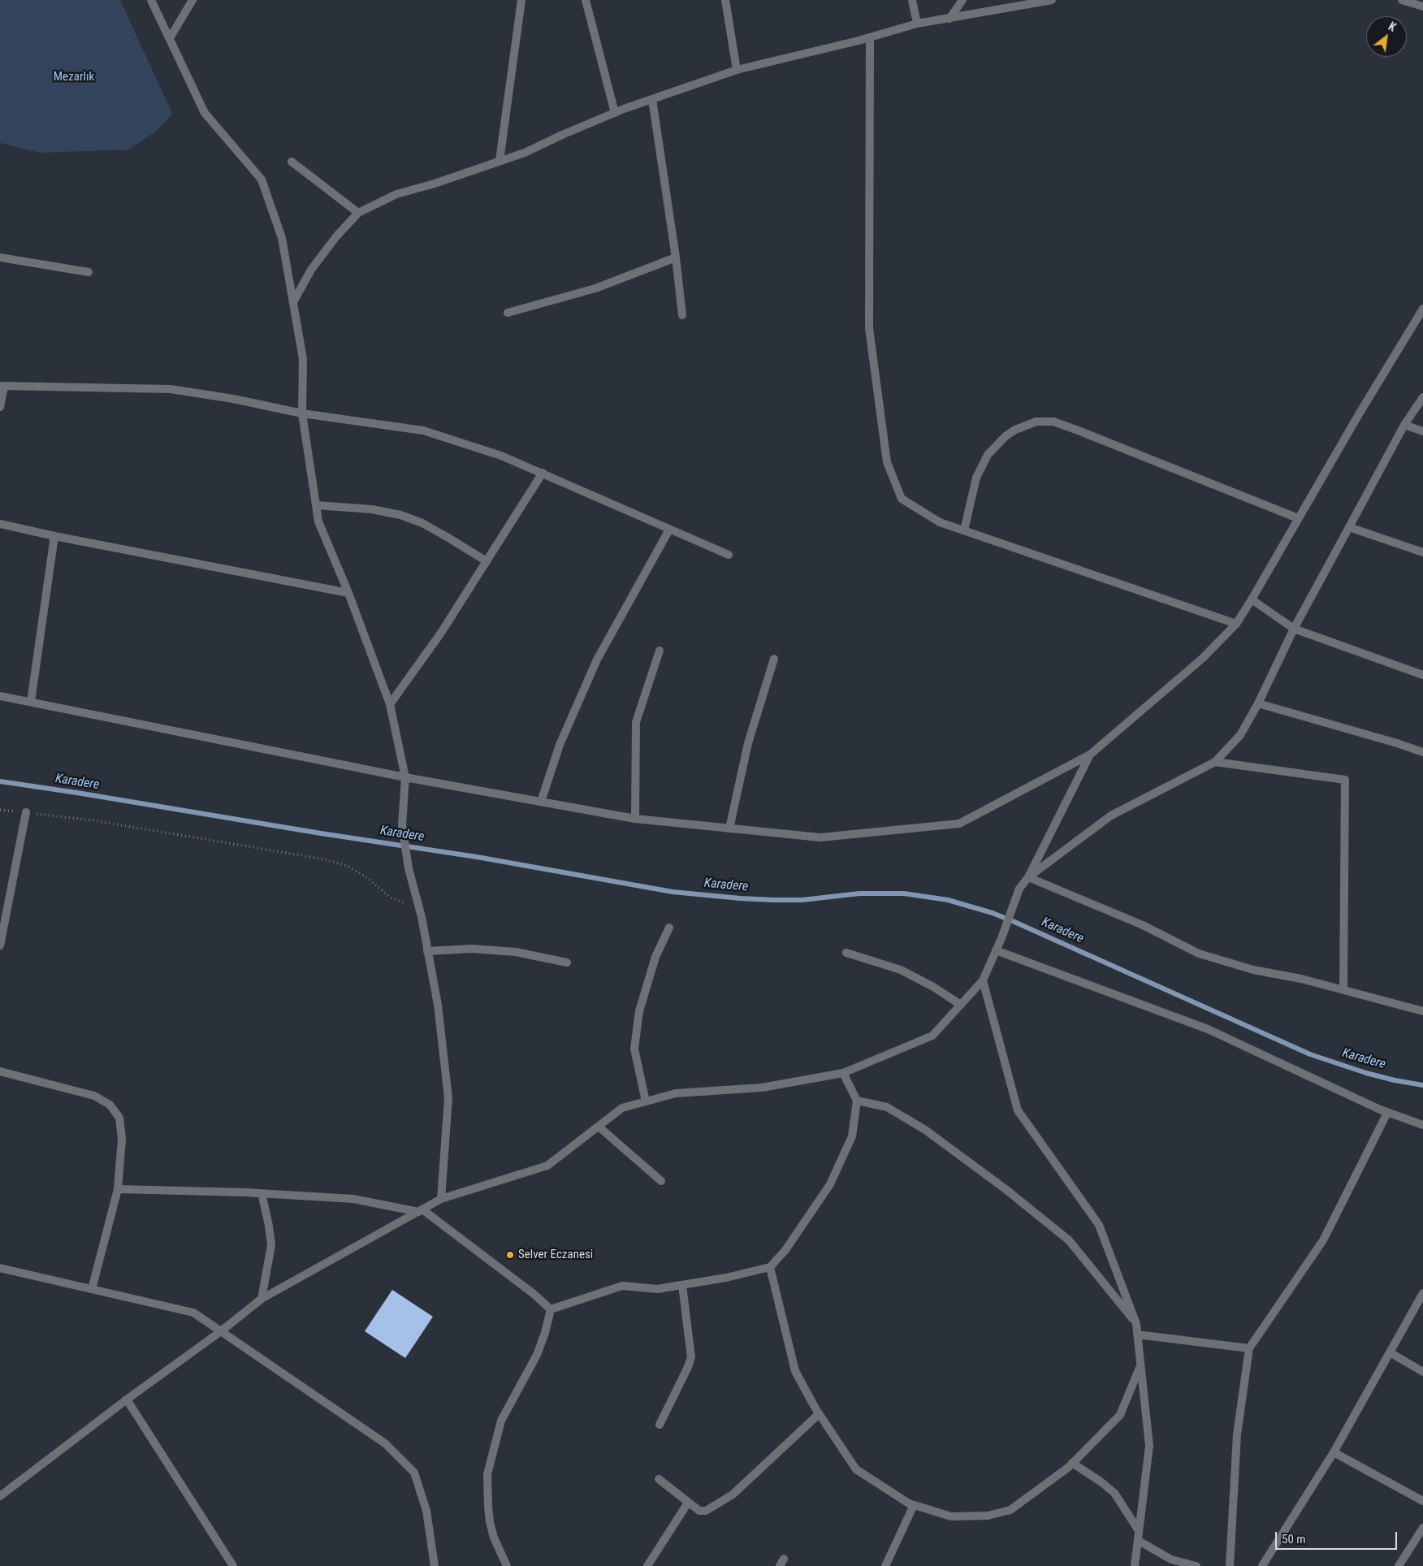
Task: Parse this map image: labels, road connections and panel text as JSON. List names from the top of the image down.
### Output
{
  "water": ["Karadere"],
  "parks": ["Mezarlık"],
  "places": ["Selver Eczanesi"],
  "scale_bar": "50 m",
  "north": "top right"
}
